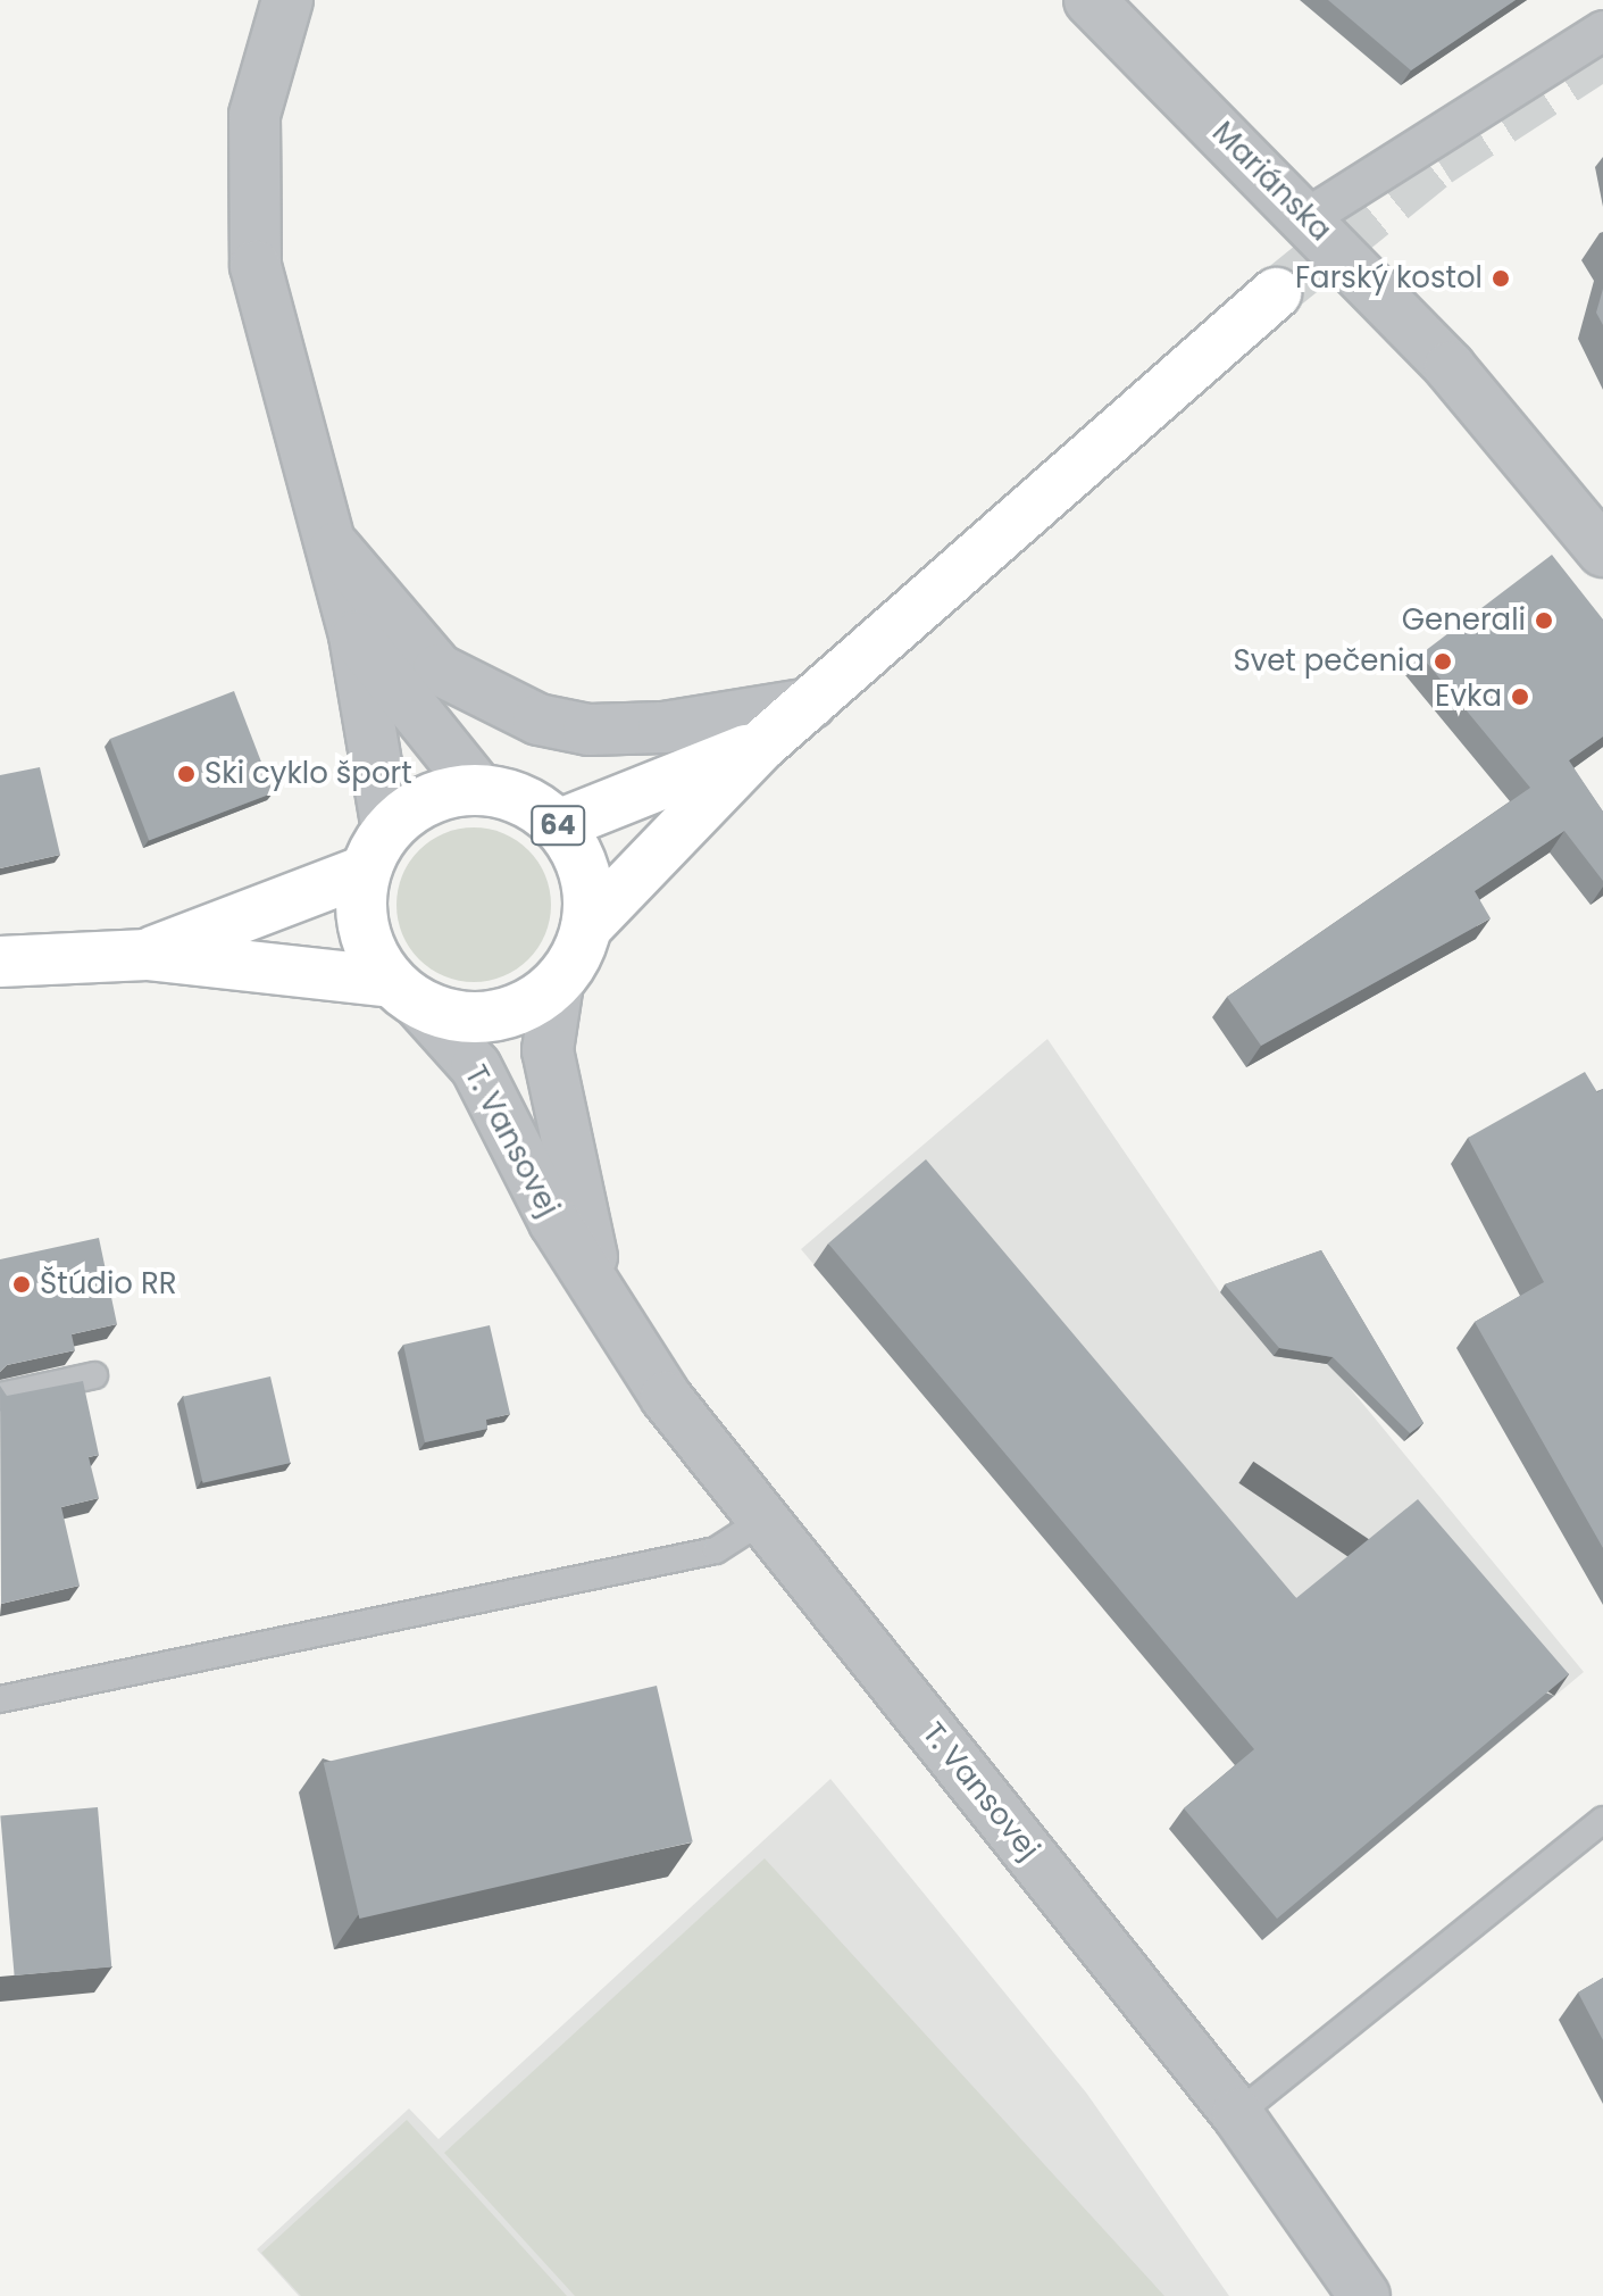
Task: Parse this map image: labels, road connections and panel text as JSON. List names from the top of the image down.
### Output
{
  "streets": {
    "main road": ["64"],
    "street": ["Mariánska", "T. Vansovej"]
  },
  "crossings": [
    ["64", "T. Vansovej"]
  ],
  "places": [
    "Farský kostol",
    "Generali",
    "Svet pečenia",
    "Evka",
    "Ski cyklo šport",
    "Štúdio RR"
  ]
}
